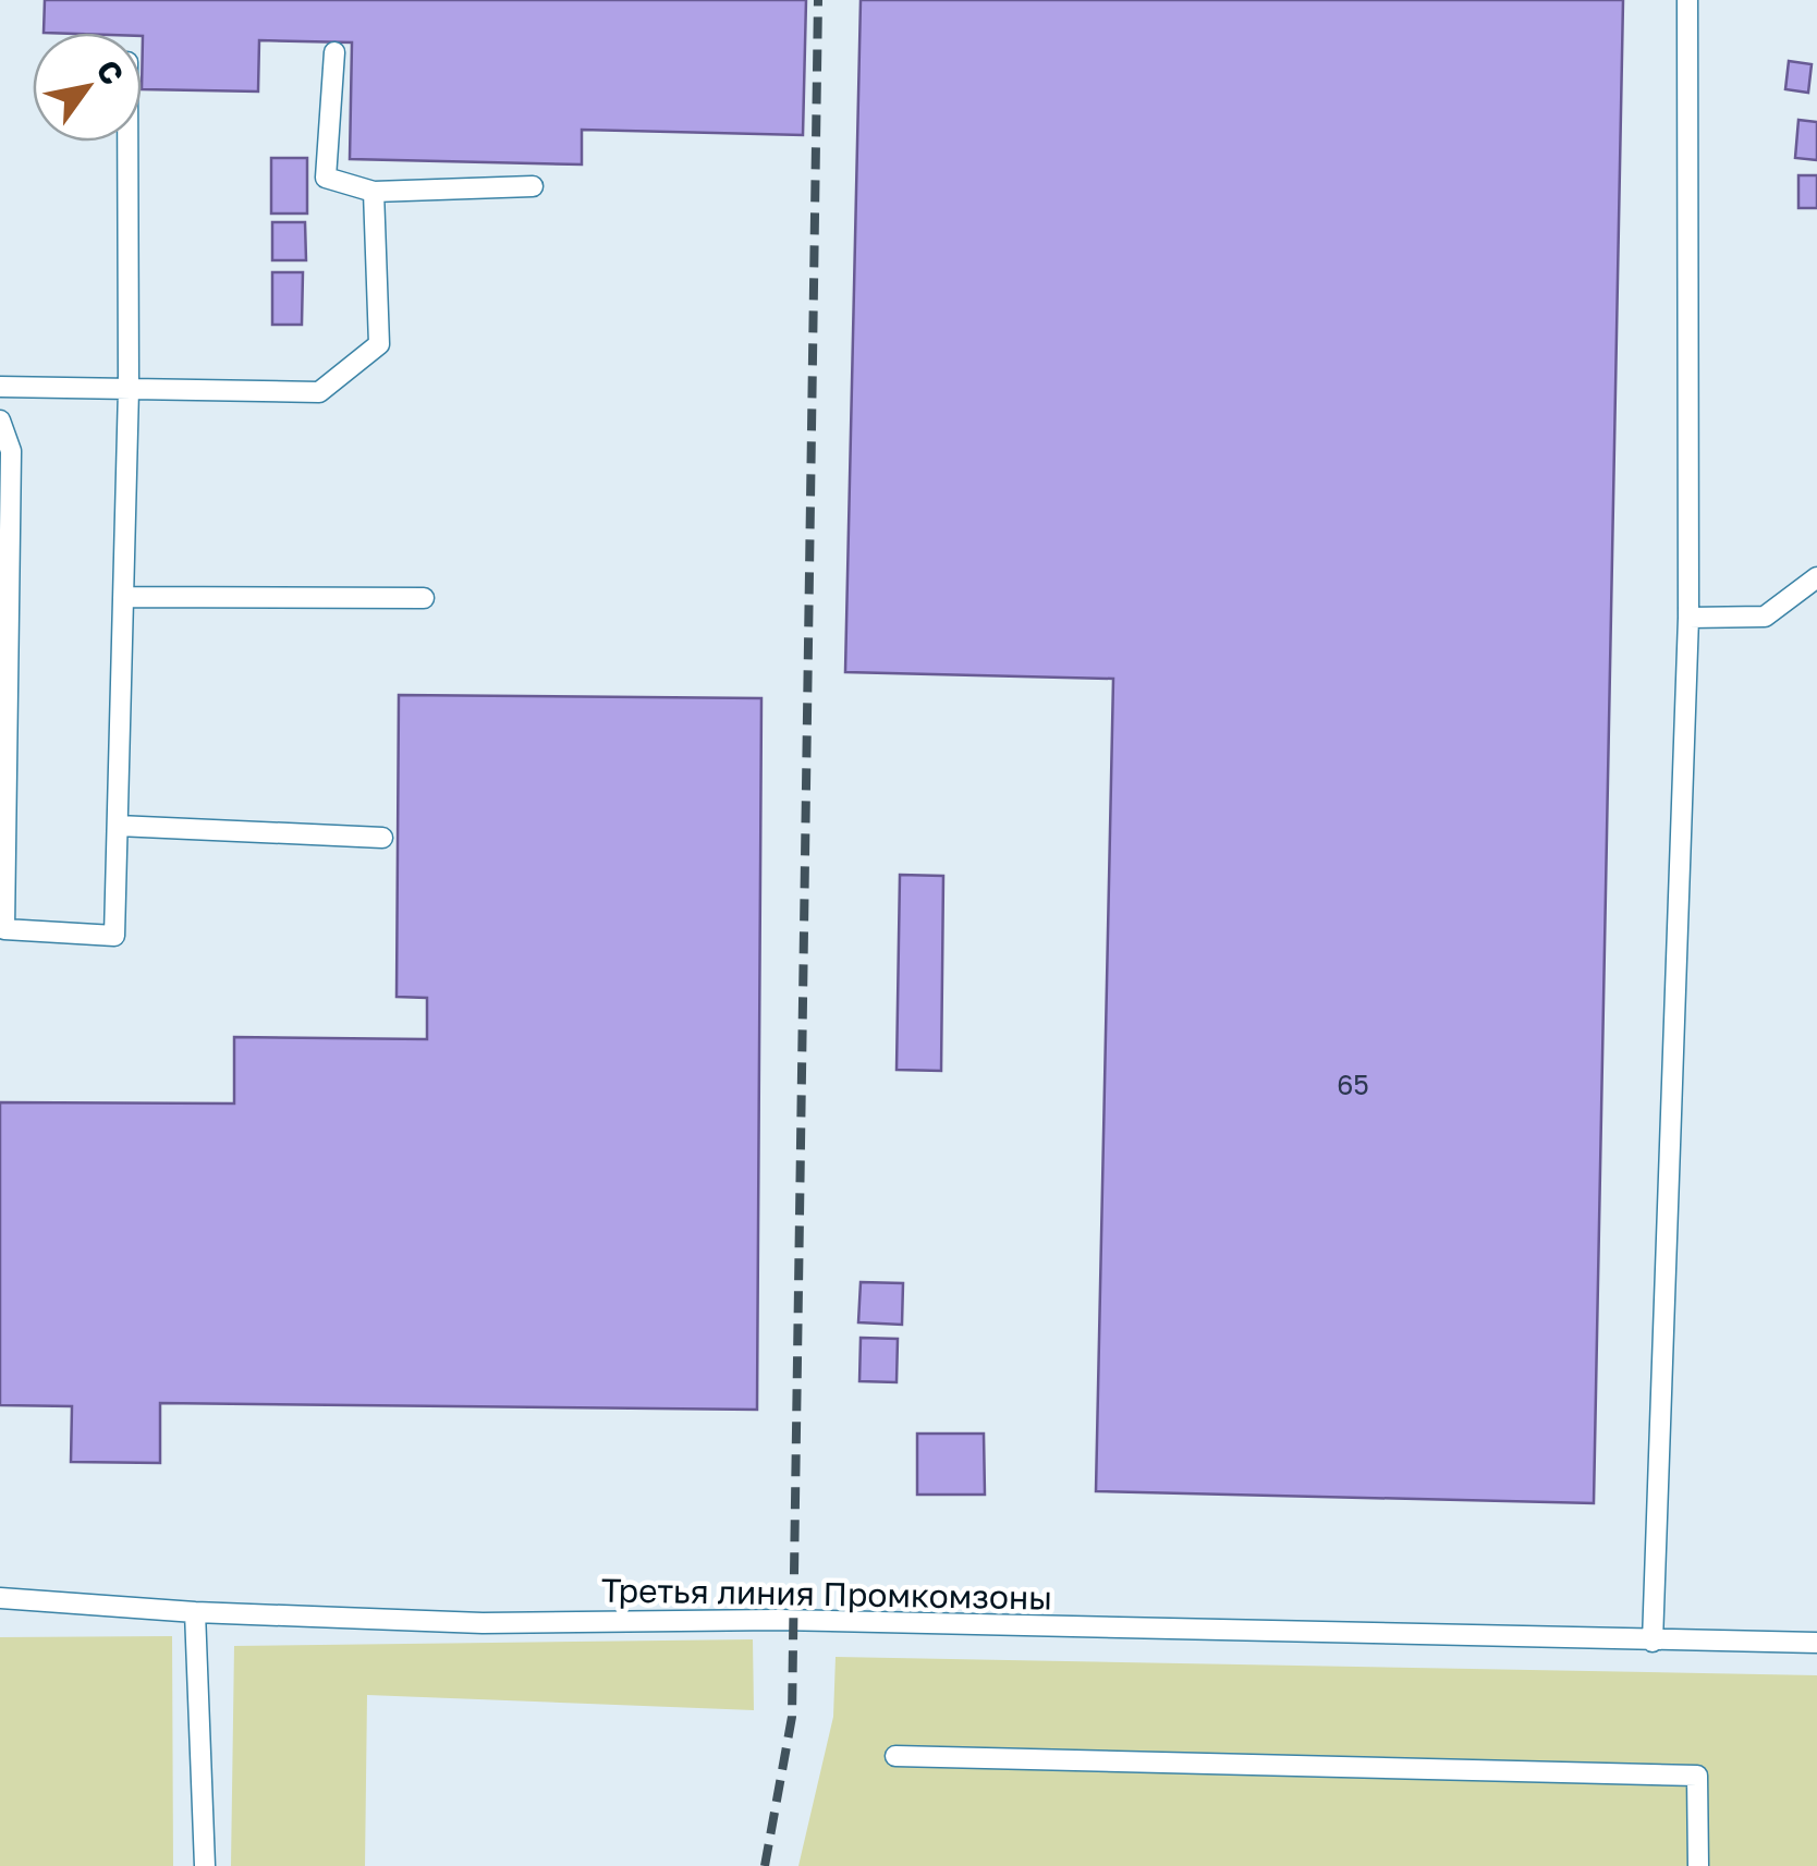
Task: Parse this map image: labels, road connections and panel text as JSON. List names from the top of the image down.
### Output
{
  "streets": {
    "lane": ["Третья линия Промкомзоны"]
  },
  "house_numbers": ["65"],
  "north": "top right"
}
